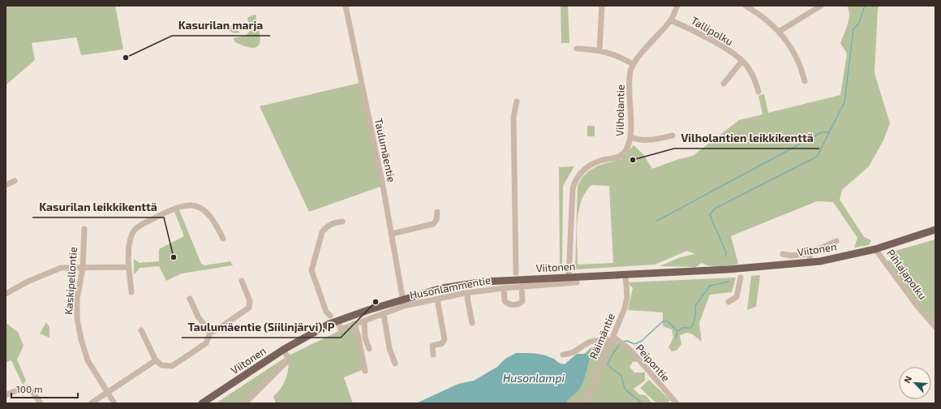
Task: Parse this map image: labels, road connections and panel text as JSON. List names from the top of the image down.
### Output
{
  "streets": {
    "main road": ["Viitonen"],
    "street": [
      "Tallipolku",
      "Vilholantie",
      "Taulumäentie",
      "Pihlajapolku",
      "Kaskipellontie",
      "Husonlammentie",
      "Räimäntie",
      "Peipontie"
    ]
  },
  "crossings": [
    ["Vilholantie", "Viitonen"],
    ["Taulumäentie", "Viitonen"],
    ["Taulumäentie", "Husonlammentie"],
    ["Viitonen", "Pihlajapolku"],
    ["Viitonen", "Husonlammentie"],
    ["Viitonen", "Räimäntie"],
    ["Räimäntie", "Peipontie"]
  ],
  "water": ["Husonlampi"],
  "places": [
    "Kasurilan marja",
    "Vilholantien leikkikenttä",
    "Kasurilan leikkikenttä",
    "Taulumäentie (Siilinjärvi), P"
  ],
  "scale_bar": "100 m",
  "north": "top left"
}
